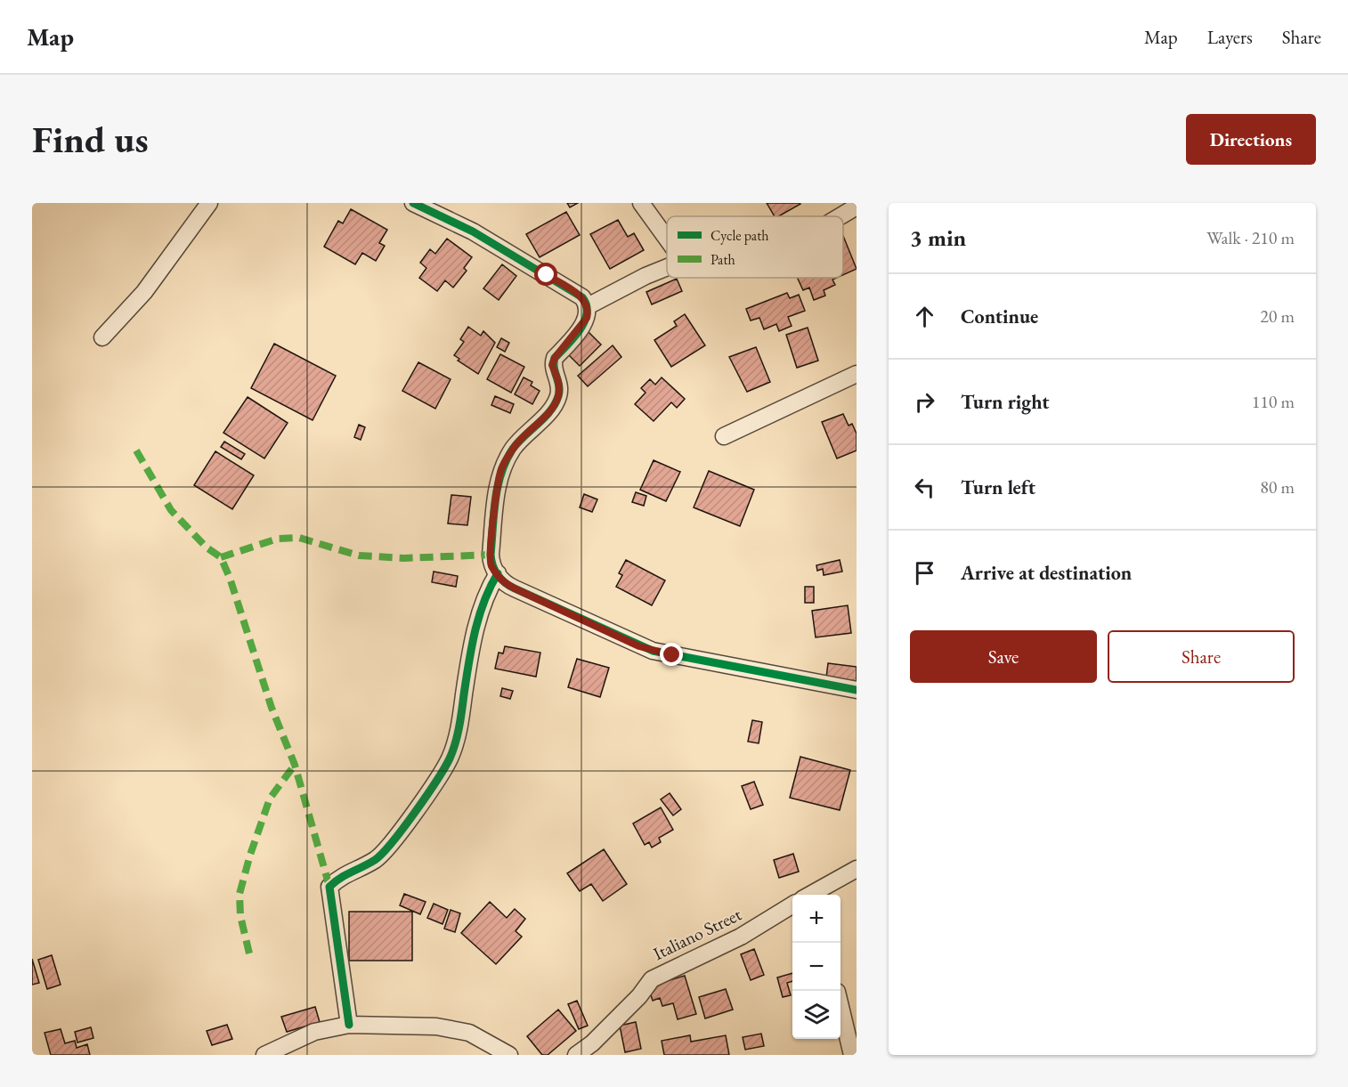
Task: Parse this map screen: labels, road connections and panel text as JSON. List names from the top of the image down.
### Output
{
  "streets": {
    "street": ["Italiano Street"]
  },
  "legend": ["Cycle path", "Path"],
  "page": {
    "header": "Map",
    "nav": ["Map", "Layers", "Share"],
    "buttons": [
      "Directions",
      ["Save", "Share"]
    ],
    "title": "Find us",
    "heading": ["3 min", "Walk · 210 m"],
    "list": [
      ["Continue", "20 m"],
      ["Turn right", "110 m"],
      ["Turn left", "80 m"],
      "Arrive at destination"
    ],
    "map_buttons": ["+", "−"]
  }
}
